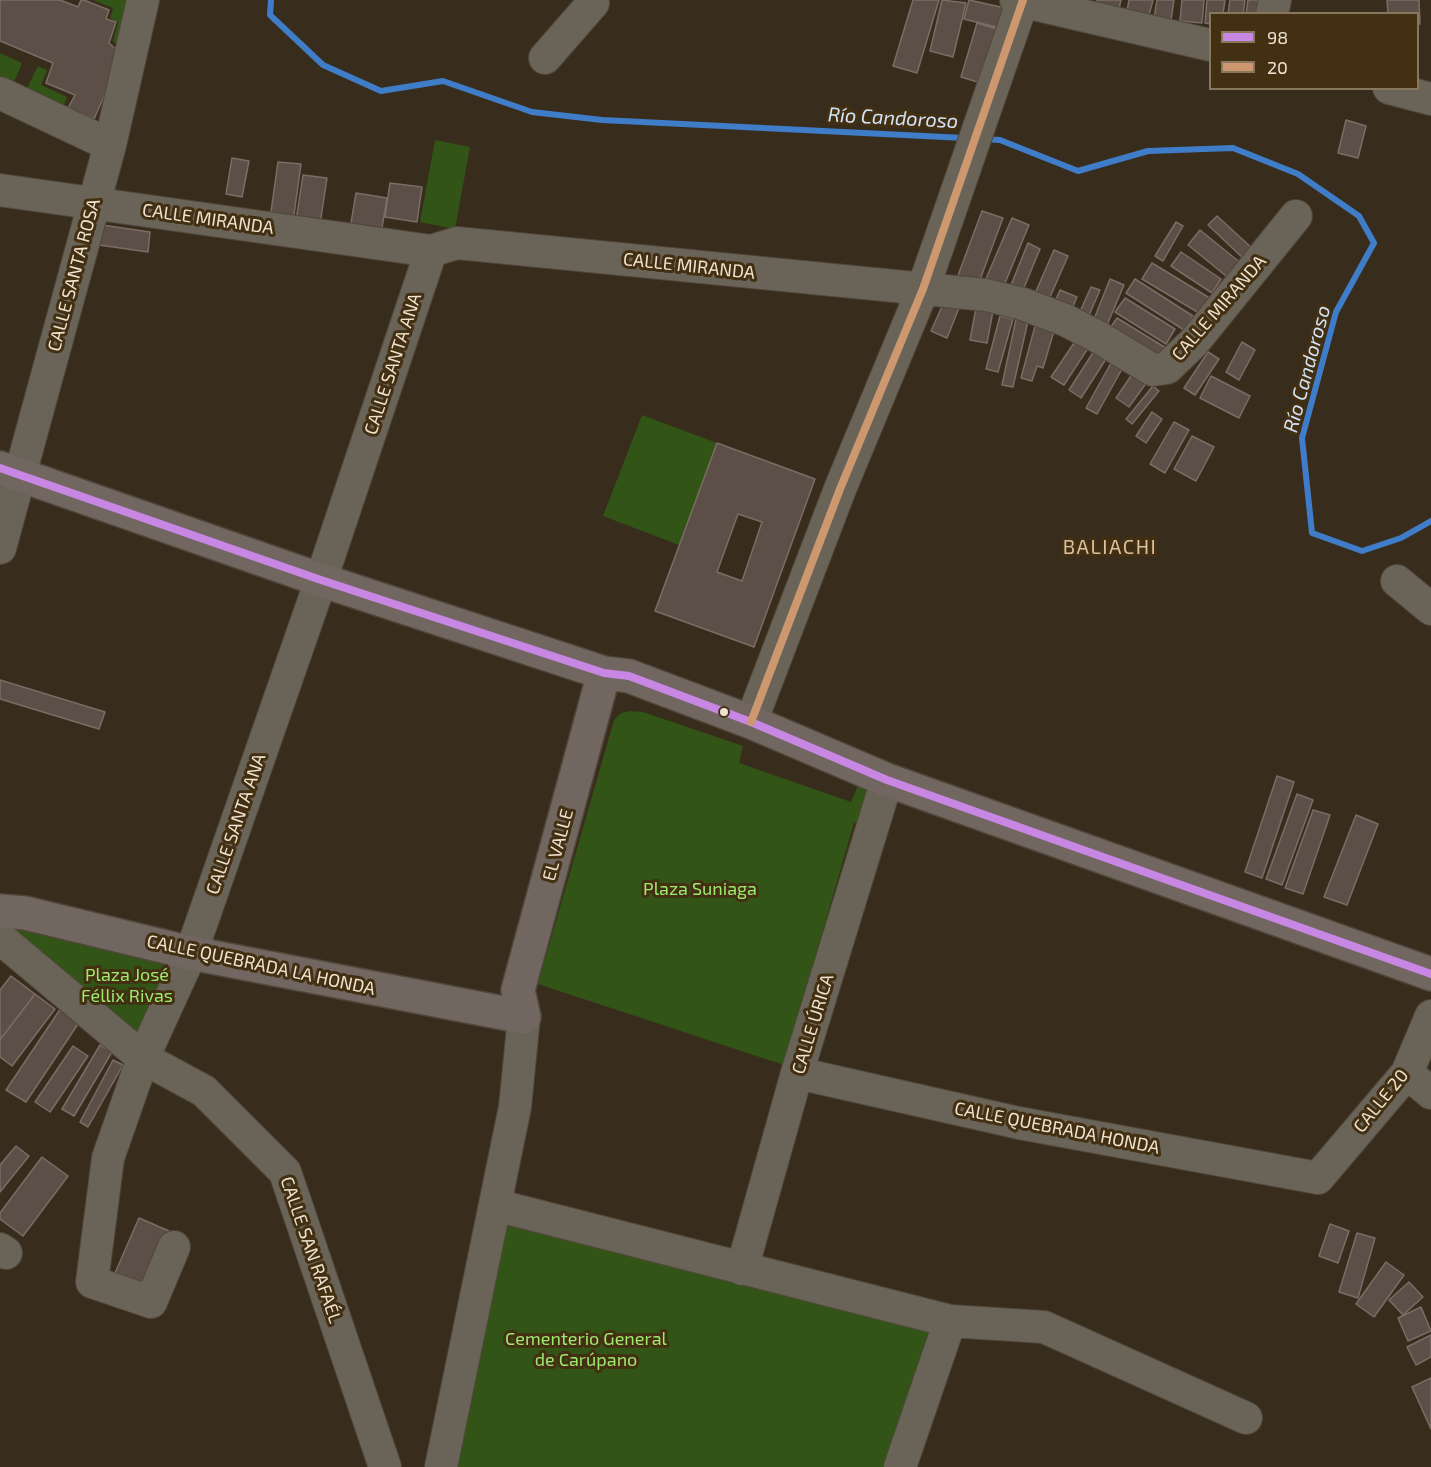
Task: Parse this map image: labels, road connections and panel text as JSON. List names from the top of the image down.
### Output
{
  "streets": {
    "main road": ["EL VALLE", "CALLE QUEBRADA LA HONDA"],
    "street": [
      "CALLE MIRANDA",
      "CALLE SANTA ROSA",
      "CALLE SANTA ANA",
      "CALLE ÚRICA",
      "CALLE 20",
      "CALLE QUEBRADA HONDA",
      "CALLE SAN RAFAÉL"
    ]
  },
  "crossings": [
    ["CALLE MIRANDA", "CALLE SANTA ROSA"],
    ["CALLE MIRANDA", "CALLE SANTA ANA"],
    ["CALLE SANTA ANA", "CALLE QUEBRADA LA HONDA"],
    ["CALLE SANTA ANA", "CALLE SAN RAFAÉL"],
    ["EL VALLE", "CALLE QUEBRADA LA HONDA"],
    ["CALLE ÚRICA", "CALLE QUEBRADA HONDA"],
    ["CALLE 20", "CALLE QUEBRADA HONDA"]
  ],
  "districts": ["BALIACHI"],
  "water": ["Río Candoroso"],
  "parks": ["Plaza Suniaga", "Plaza José Féllix Rivas", "Cementerio General de Carúpano"],
  "lines": ["transit line 20", "transit line 98"],
  "legend": ["98", "20"]
}
